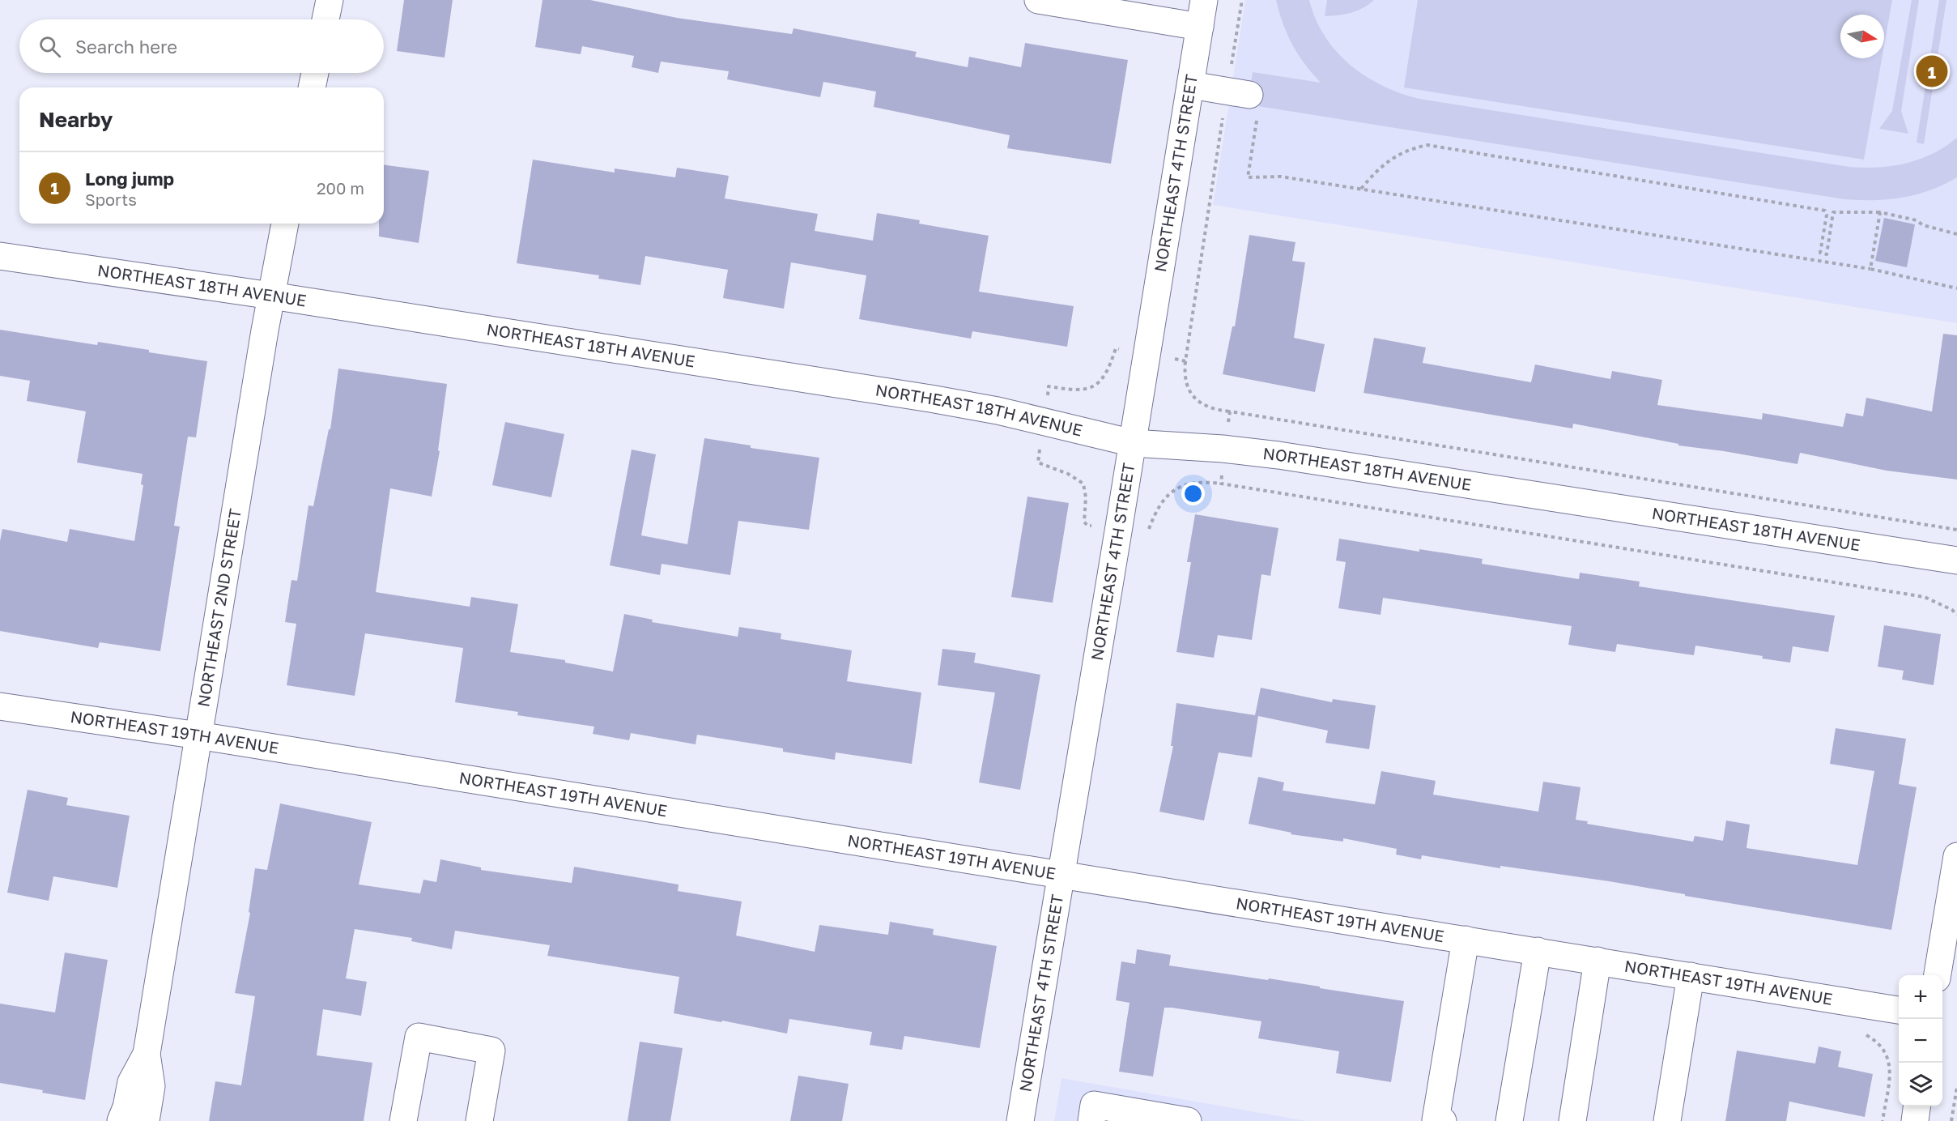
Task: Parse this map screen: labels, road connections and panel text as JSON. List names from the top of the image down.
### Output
{
  "streets": {
    "street": [
      "NORTHEAST 4TH STREET",
      "NORTHEAST 18TH AVENUE",
      "NORTHEAST 2ND STREET",
      "NORTHEAST 19TH AVENUE"
    ]
  },
  "crossings": [
    ["NORTHEAST 4TH STREET", "NORTHEAST 18TH AVENUE"],
    ["NORTHEAST 4TH STREET", "NORTHEAST 19TH AVENUE"],
    ["NORTHEAST 18TH AVENUE", "NORTHEAST 2ND STREET"],
    ["NORTHEAST 2ND STREET", "NORTHEAST 19TH AVENUE"]
  ],
  "north": "right",
  "page": {
    "search": "Search here",
    "pins": "1",
    "heading": "Nearby",
    "list": [
      {
        "mark": "1",
        "name": "Long jump",
        "note": "Sports",
        "value": "200 m"
      }
    ],
    "map_buttons": ["+", "−"]
  }
}
